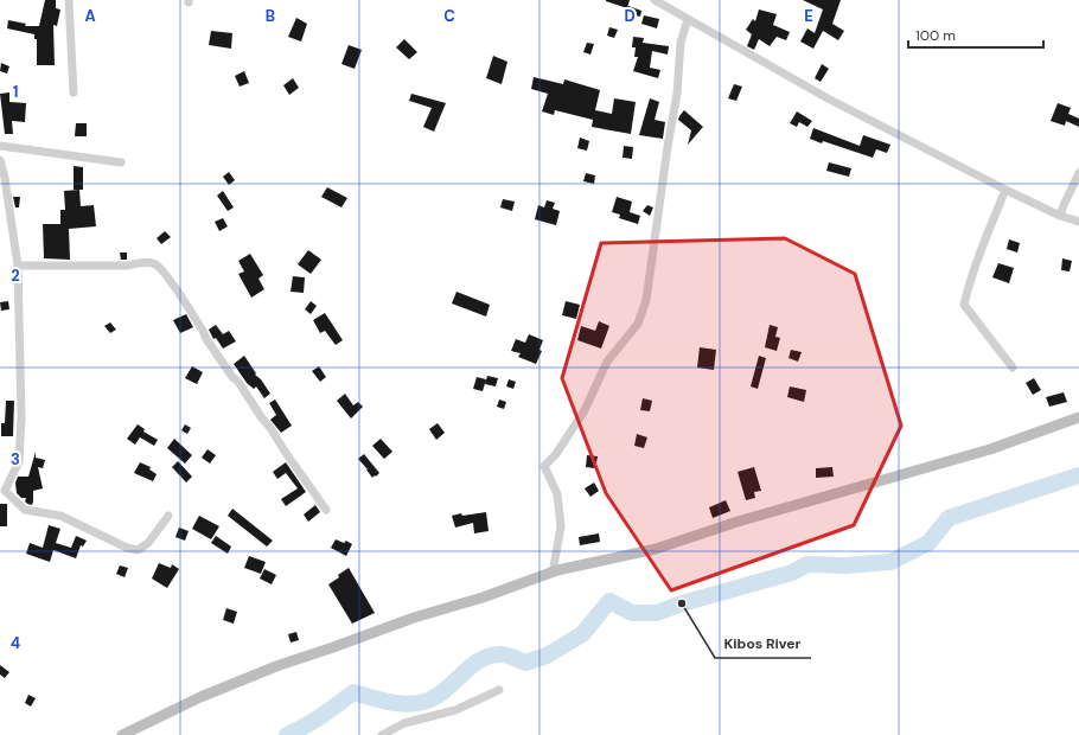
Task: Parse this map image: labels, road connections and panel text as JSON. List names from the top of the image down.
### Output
{
  "places": ["Kibos River"],
  "scale_bar": "100 m",
  "grid": {
    "columns": [
      "A",
      "B",
      "C",
      "D",
      "E"
    ],
    "rows": [
      "1",
      "2",
      "3",
      "4"
    ]
  }
}
